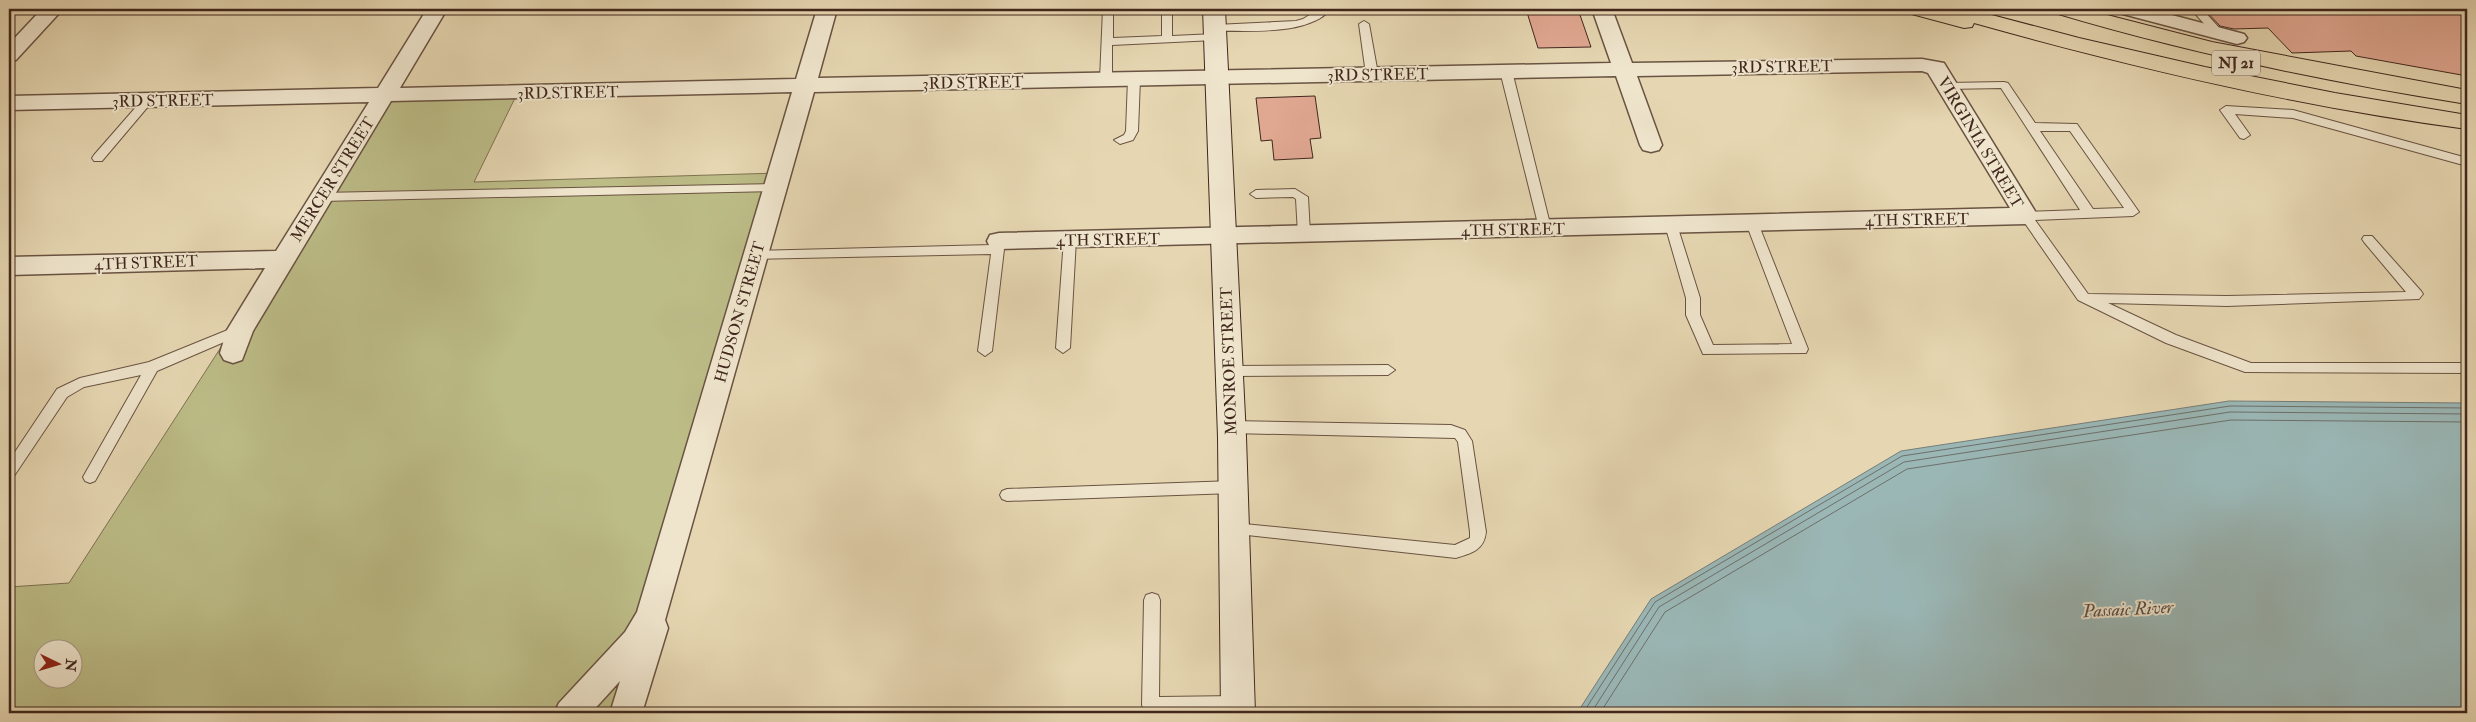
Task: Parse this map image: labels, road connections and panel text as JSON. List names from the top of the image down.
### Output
{
  "streets": {
    "highway": ["NJ 21"],
    "main road": ["MONROE STREET"],
    "street": [
      "3RD STREET",
      "VIRGINIA STREET",
      "MERCER STREET",
      "4TH STREET",
      "HUDSON STREET"
    ]
  },
  "crossings": [
    ["3RD STREET", "VIRGINIA STREET"],
    ["3RD STREET", "MERCER STREET"],
    ["3RD STREET", "HUDSON STREET"],
    ["3RD STREET", "MONROE STREET"],
    ["VIRGINIA STREET", "4TH STREET"],
    ["MERCER STREET", "4TH STREET"],
    ["4TH STREET", "MONROE STREET"]
  ],
  "water": ["Passaic River"],
  "north": "right"
}
